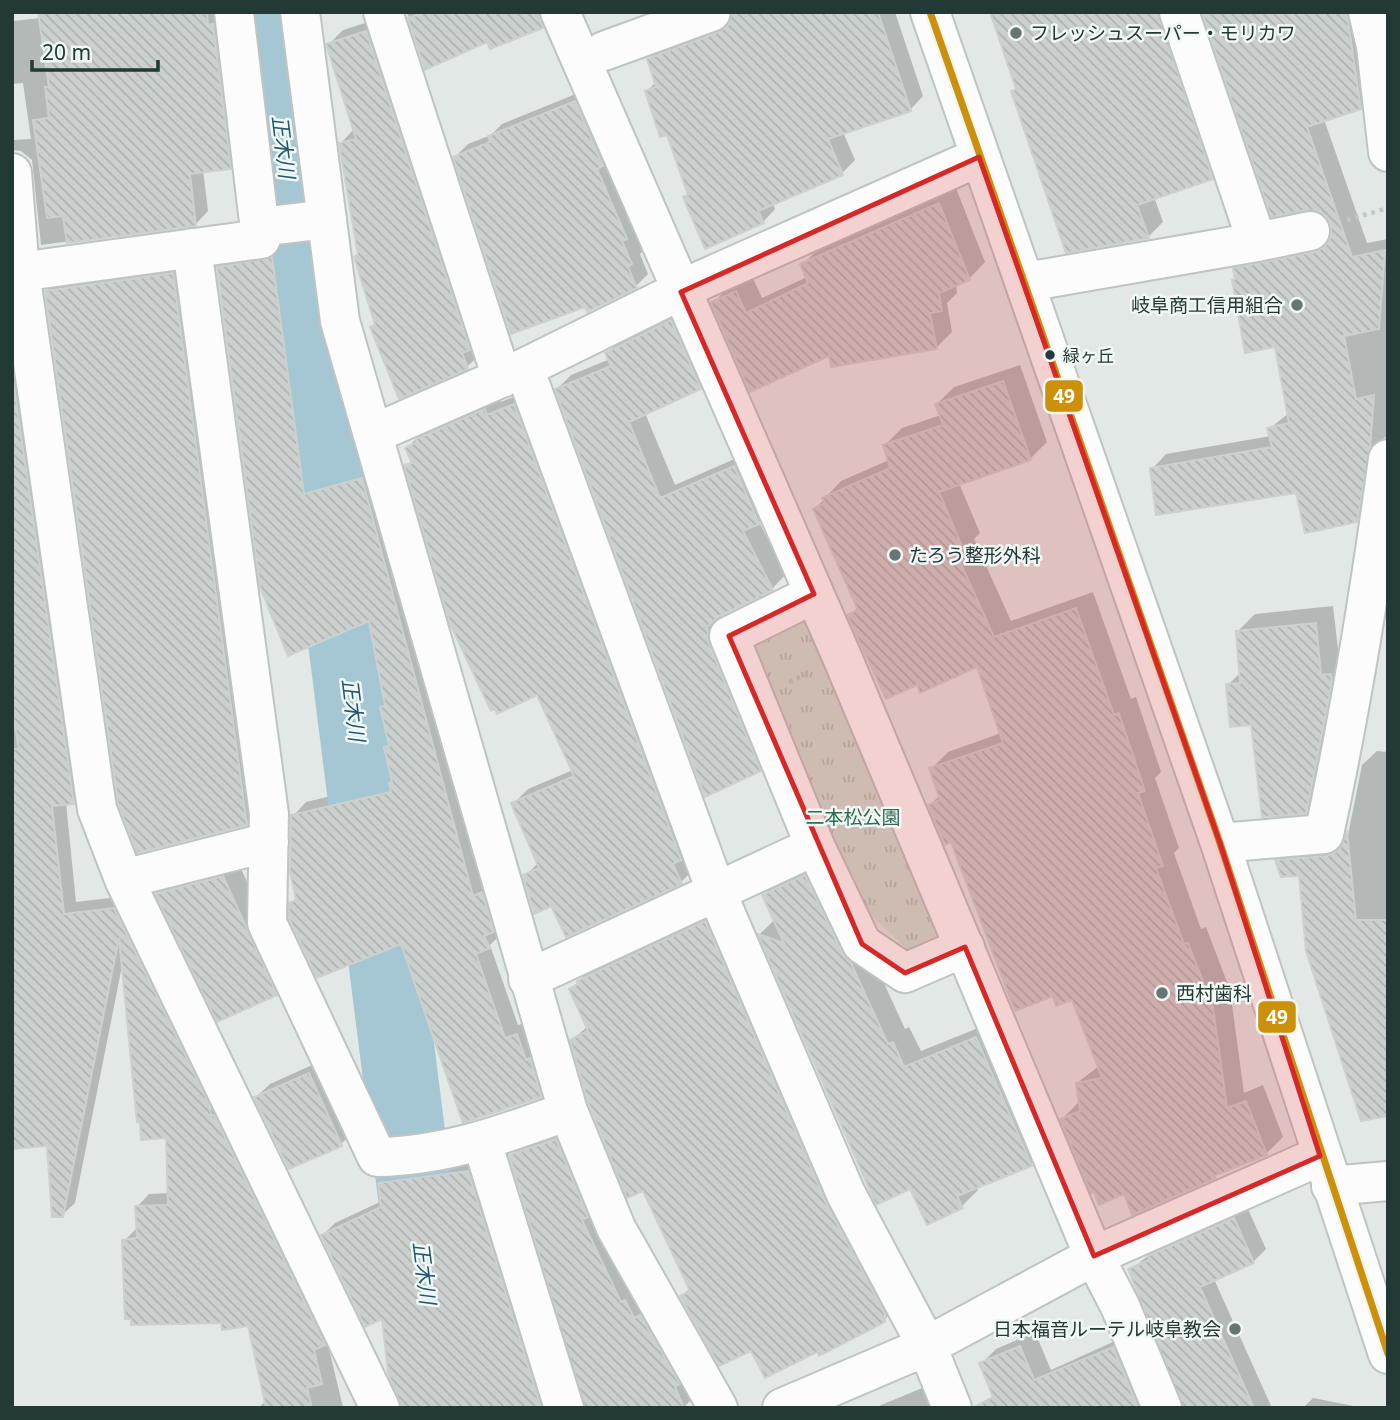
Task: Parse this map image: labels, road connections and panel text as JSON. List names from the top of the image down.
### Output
{
  "water": ["正木川"],
  "parks": ["二本松公園"],
  "places": [
    "フレッシュスーパー・モリカワ",
    "岐阜商工信用組合",
    "緑ヶ丘",
    "たろう整形外科",
    "西村歯科",
    "日本福音ルーテル岐阜教会"
  ],
  "lines": ["transit line 49"],
  "scale_bar": "20 m"
}
